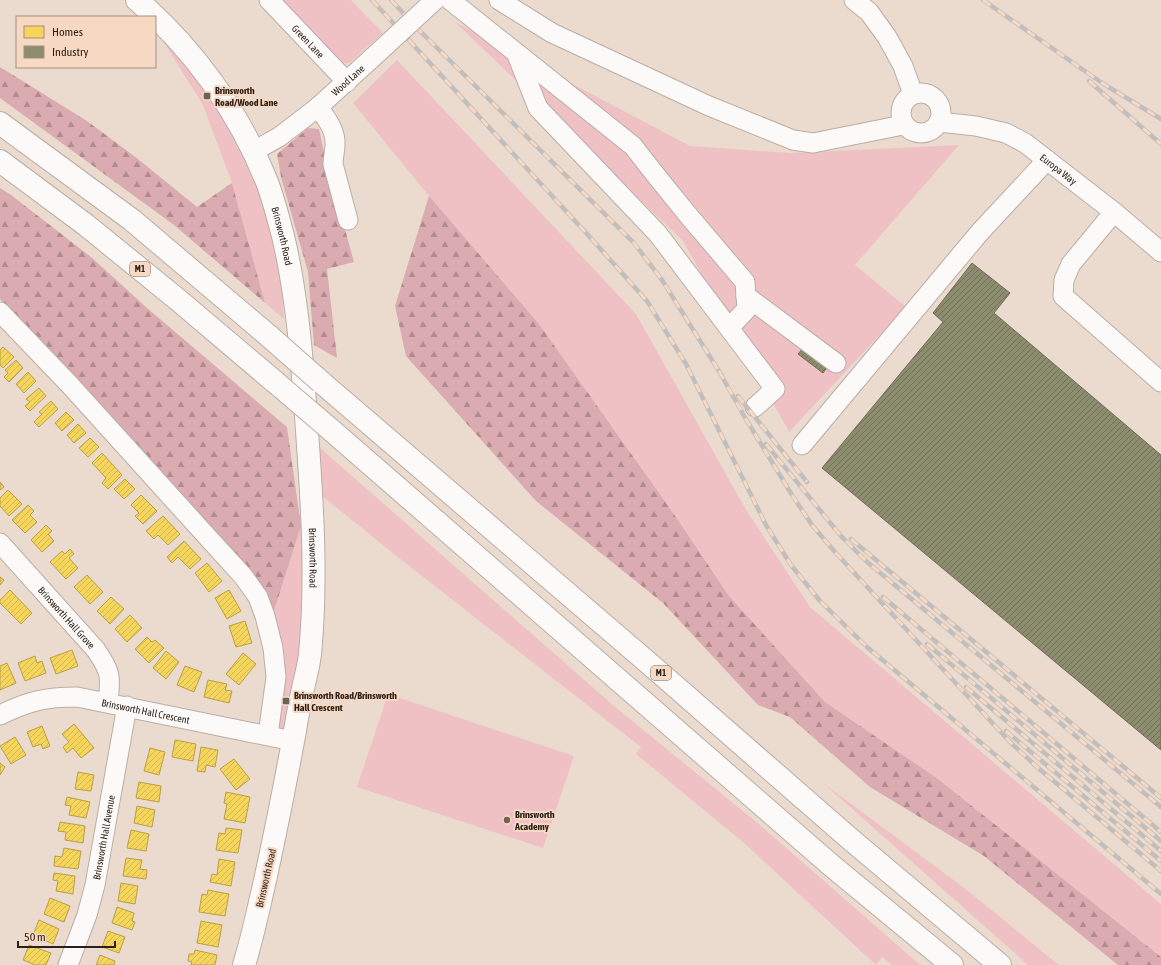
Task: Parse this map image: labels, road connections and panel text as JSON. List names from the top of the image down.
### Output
{
  "streets": {
    "main road": ["Brinsworth Road", "M1"],
    "street": [
      "Green Lane",
      "Wood Lane",
      "Europa Way",
      "Brinsworth Hall Grove",
      "Brinsworth Hall Crescent",
      "Brinsworth Hall Avenue"
    ]
  },
  "crossings": [
    ["Green Lane", "Wood Lane"],
    ["Wood Lane", "Brinsworth Road"],
    ["Brinsworth Road", "Brinsworth Hall Crescent"],
    ["Brinsworth Hall Grove", "Brinsworth Hall Crescent"],
    ["Brinsworth Hall Crescent", "Brinsworth Hall Avenue"]
  ],
  "places": {
    "transit": ["Brinsworth Road/Wood Lane", "Brinsworth Road/Brinsworth Hall Crescent"],
    "other": ["Brinsworth Academy"]
  },
  "legend": ["Homes", "Industry"],
  "scale_bar": "50 m"
}
